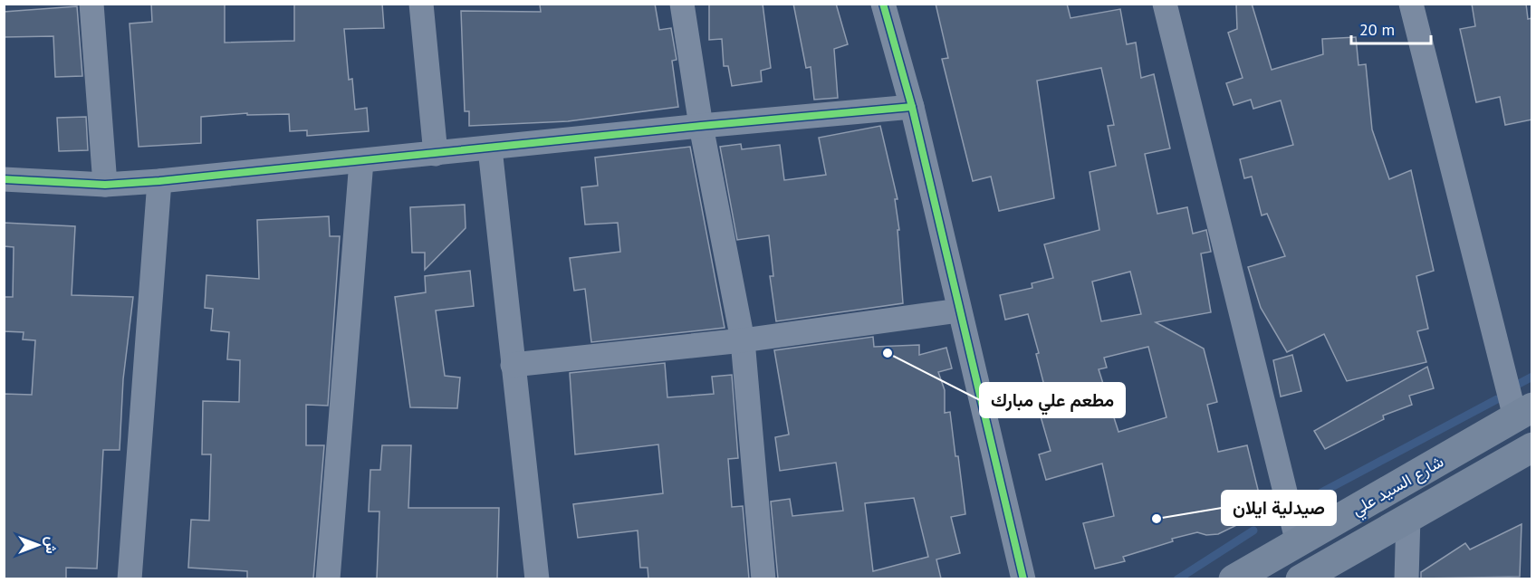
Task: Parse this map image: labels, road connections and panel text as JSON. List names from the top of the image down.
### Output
{
  "streets": {
    "main road": ["شارع السيد علي"]
  },
  "places": ["مطعم علي مبارك", "صيدلية ايلان"],
  "scale_bar": "20 m",
  "north": "right"
}
